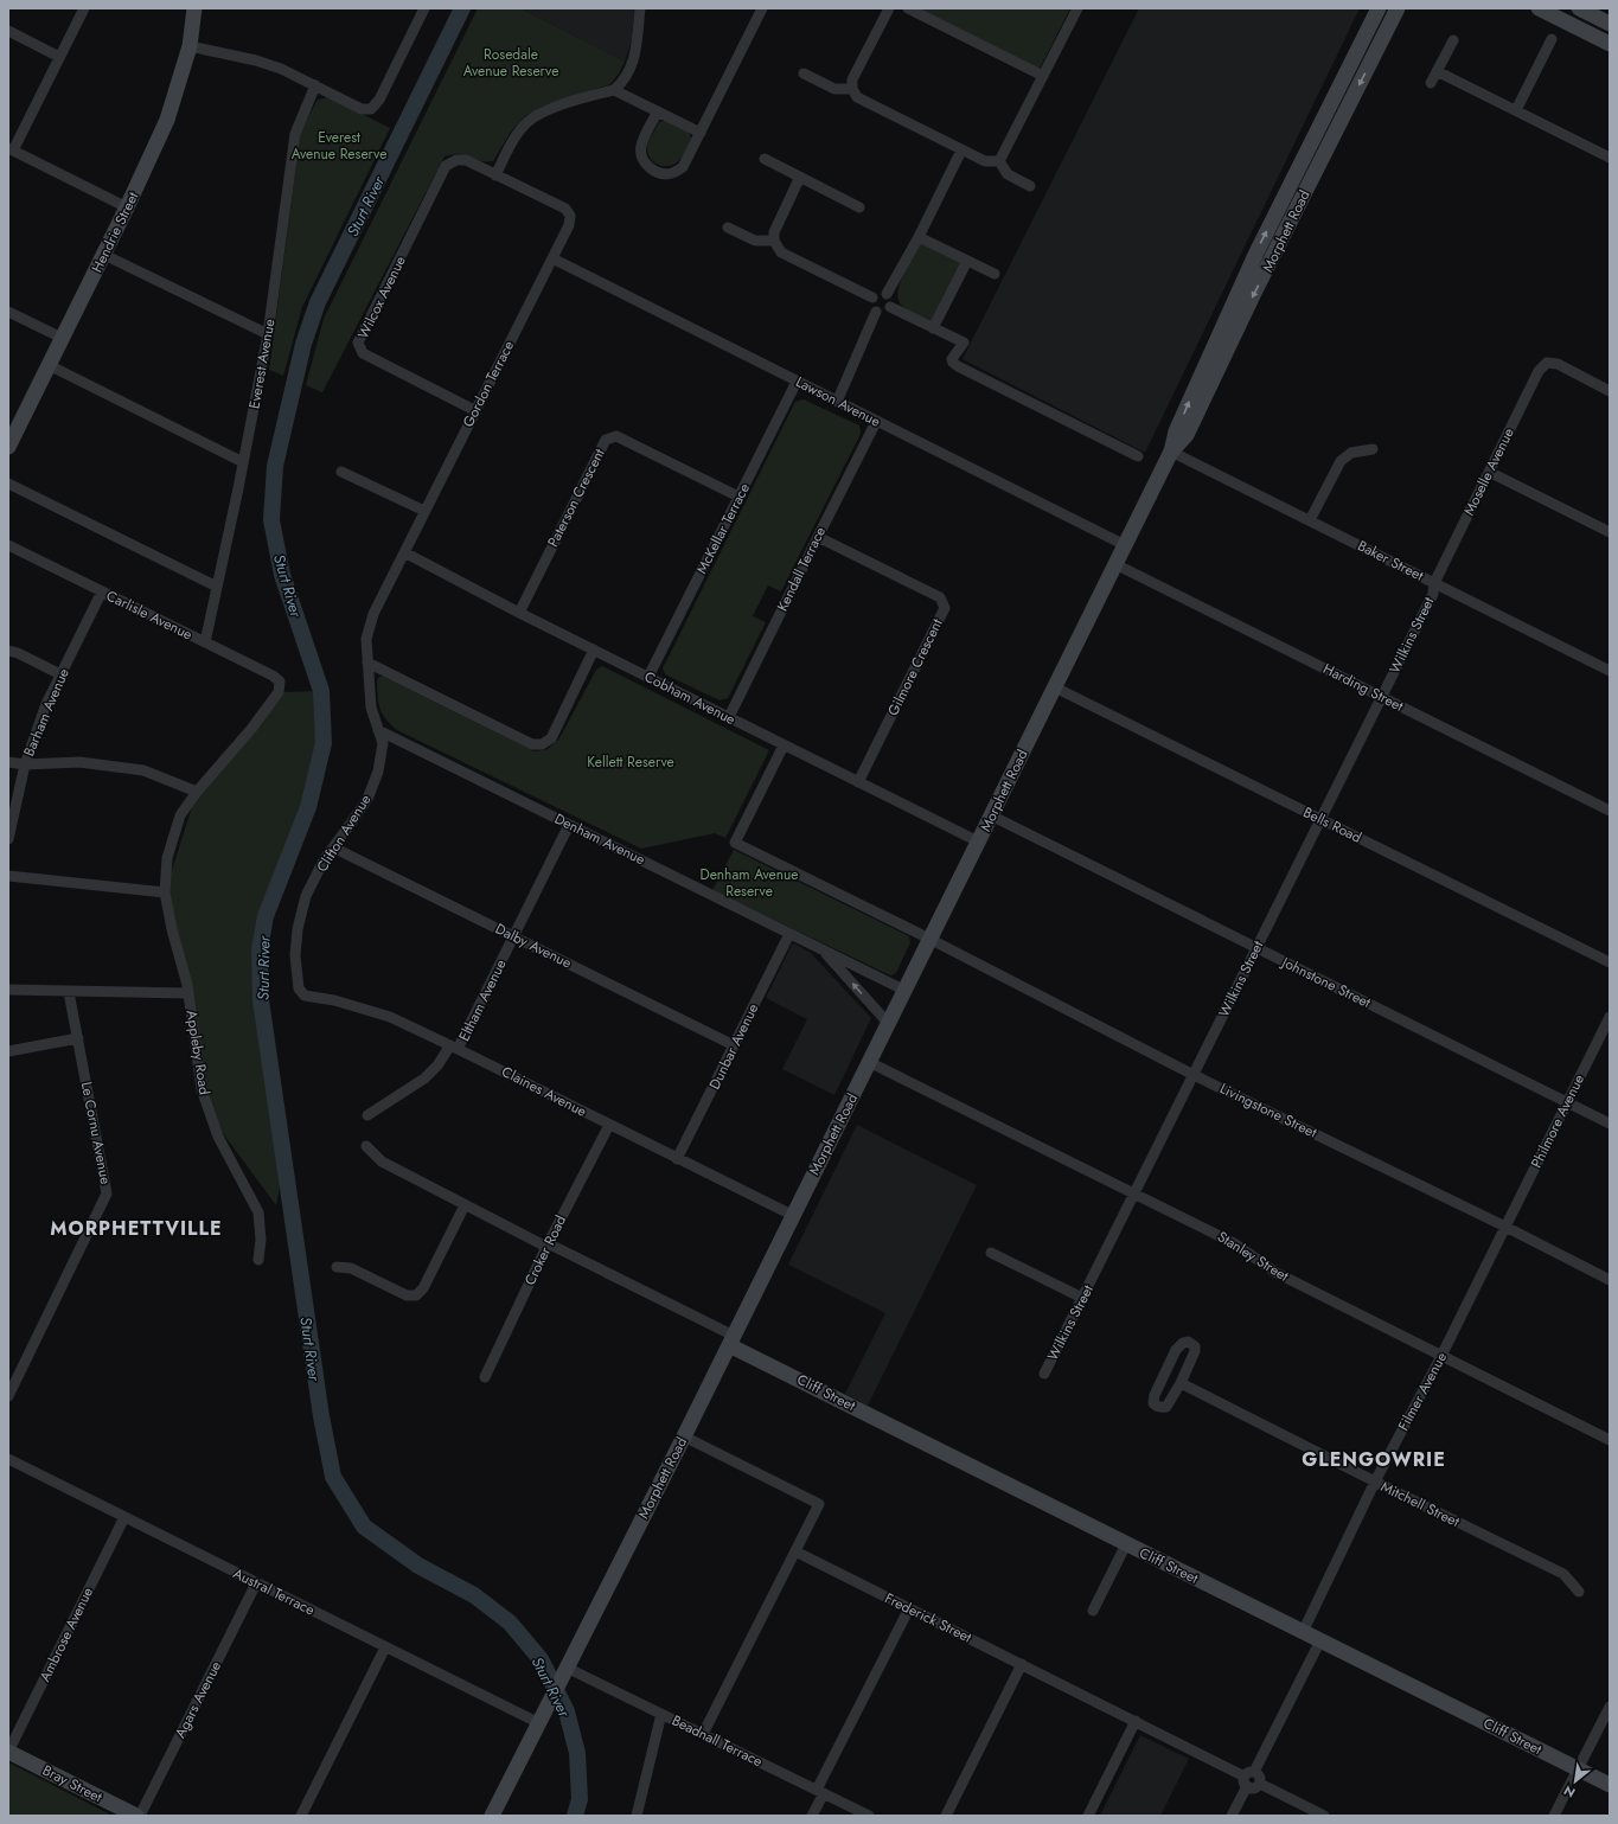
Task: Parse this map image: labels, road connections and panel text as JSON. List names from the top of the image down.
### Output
{
  "streets": {
    "main road": [
      "Morphett Road",
      "Hendrie Street",
      "Cliff Street",
      "Bray Street"
    ],
    "street": [
      "Wilcox Avenue",
      "Everest Avenue",
      "Gordon Terrace",
      "Lawson Avenue",
      "Moselle Avenue",
      "Paterson Crescent",
      "McKellar Terrace",
      "Baker Street",
      "Kendall Terrace",
      "Carlisle Avenue",
      "Wilkins Street",
      "Gilmore Crescent",
      "Harding Street",
      "Cobham Avenue",
      "Barham Avenue",
      "Bells Road",
      "Clifton Avenue",
      "Denham Avenue",
      "Dalby Avenue",
      "Johnstone Street",
      "Eltham Avenue",
      "Dunbar Avenue",
      "Appleby Road",
      "Claines Avenue",
      "Livingstone Street",
      "Philmore Avenue",
      "Le Cornu Avenue",
      "Croker Road",
      "Stanley Street",
      "Filmer Avenue",
      "Mitchell Street",
      "Austral Terrace",
      "Frederick Street",
      "Ambrose Avenue",
      "Agars Avenue",
      "Beadnall Terrace"
    ]
  },
  "crossings": [
    ["Morphett Road", "Lawson Avenue"],
    ["Morphett Road", "Baker Street"],
    ["Morphett Road", "Harding Street"],
    ["Morphett Road", "Cobham Avenue"],
    ["Morphett Road", "Bells Road"],
    ["Morphett Road", "Denham Avenue"],
    ["Morphett Road", "Johnstone Street"],
    ["Morphett Road", "Claines Avenue"],
    ["Morphett Road", "Livingstone Street"],
    ["Morphett Road", "Stanley Street"],
    ["Morphett Road", "Cliff Street"],
    ["Morphett Road", "Austral Terrace"],
    ["Morphett Road", "Beadnall Terrace"],
    ["Wilcox Avenue", "Gordon Terrace"],
    ["Everest Avenue", "Carlisle Avenue"],
    ["Gordon Terrace", "Lawson Avenue"],
    ["Gordon Terrace", "Cobham Avenue"],
    ["Gordon Terrace", "Clifton Avenue"],
    ["Lawson Avenue", "McKellar Terrace"],
    ["Lawson Avenue", "Kendall Terrace"],
    ["Moselle Avenue", "Baker Street"],
    ["Moselle Avenue", "Wilkins Street"],
    ["Paterson Crescent", "McKellar Terrace"],
    ["Paterson Crescent", "Cobham Avenue"],
    ["McKellar Terrace", "Cobham Avenue"],
    ["Baker Street", "Wilkins Street"],
    ["Kendall Terrace", "Gilmore Crescent"],
    ["Kendall Terrace", "Cobham Avenue"],
    ["Carlisle Avenue", "Barham Avenue"],
    ["Carlisle Avenue", "Appleby Road"],
    ["Wilkins Street", "Harding Street"],
    ["Wilkins Street", "Bells Road"],
    ["Wilkins Street", "Johnstone Street"],
    ["Wilkins Street", "Livingstone Street"],
    ["Wilkins Street", "Stanley Street"],
    ["Gilmore Crescent", "Cobham Avenue"],
    ["Cobham Avenue", "Clifton Avenue"],
    ["Cobham Avenue", "Livingstone Street"],
    ["Clifton Avenue", "Denham Avenue"],
    ["Clifton Avenue", "Dalby Avenue"],
    ["Clifton Avenue", "Claines Avenue"],
    ["Denham Avenue", "Eltham Avenue"],
    ["Denham Avenue", "Dunbar Avenue"],
    ["Dalby Avenue", "Eltham Avenue"],
    ["Dalby Avenue", "Dunbar Avenue"],
    ["Johnstone Street", "Philmore Avenue"],
    ["Eltham Avenue", "Claines Avenue"],
    ["Dunbar Avenue", "Claines Avenue"],
    ["Claines Avenue", "Croker Road"],
    ["Livingstone Street", "Philmore Avenue"],
    ["Livingstone Street", "Filmer Avenue"],
    ["Philmore Avenue", "Filmer Avenue"],
    ["Stanley Street", "Filmer Avenue"],
    ["Filmer Avenue", "Cliff Street"],
    ["Filmer Avenue", "Mitchell Street"],
    ["Austral Terrace", "Ambrose Avenue"],
    ["Austral Terrace", "Agars Avenue"],
    ["Ambrose Avenue", "Bray Street"],
    ["Agars Avenue", "Bray Street"]
  ],
  "districts": ["MORPHETTVILLE", "GLENGOWRIE"],
  "water": ["Sturt River"],
  "parks": [
    "Rosedale Avenue Reserve",
    "Everest Avenue Reserve",
    "Kellett Reserve",
    "Denham Avenue Reserve"
  ],
  "north": "bottom left"
}
